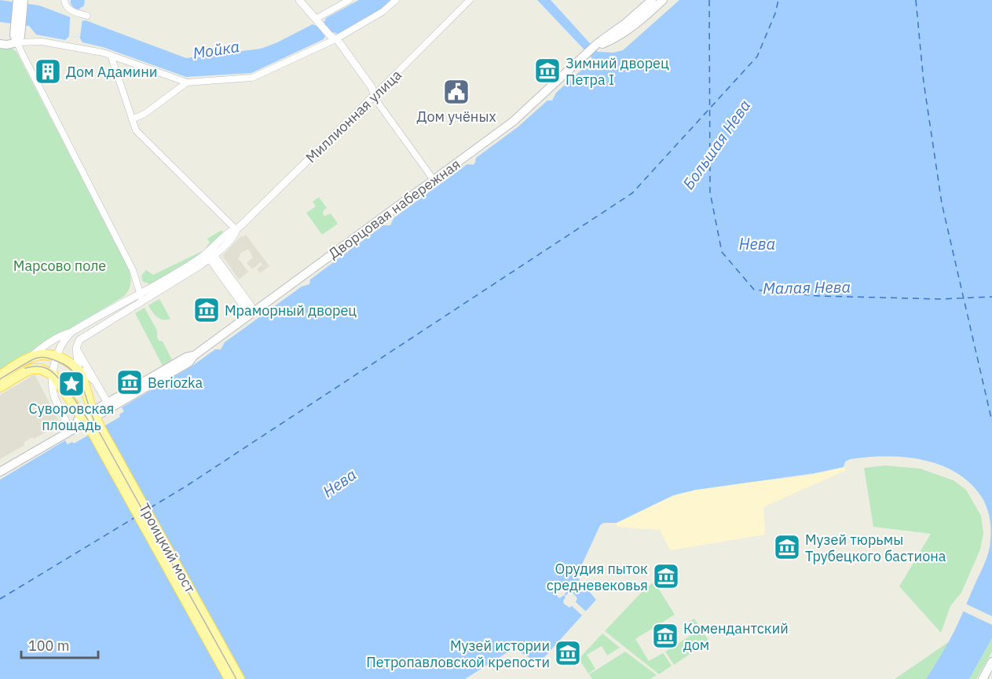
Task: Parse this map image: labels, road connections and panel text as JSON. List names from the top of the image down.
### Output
{
  "streets": {
    "main road": ["Миллионная улица", "Дворцовая набережная", "Троицкий мост"]
  },
  "crossings": [
    ["Дворцовая набережная", "Троицкий мост"]
  ],
  "water": [
    "Мойка",
    "Большая Нева",
    "Нева",
    "Малая Нева"
  ],
  "parks": ["Марсово поле"],
  "places": {
    "museum": [
      "Зимний дворец Петра I",
      "Мраморный дворец",
      "Beriozka",
      "Музей тюрьмы Трубецкого бастиона",
      "Орудия пыток средневековья",
      "Комендантский дом",
      "Музей истории Петропавловской крепости"
    ],
    "building": ["Дом Адамини"],
    "public building": ["Дом учёных"],
    "place": ["Суворовская площадь"]
  },
  "scale_bar": "100 m"
}
